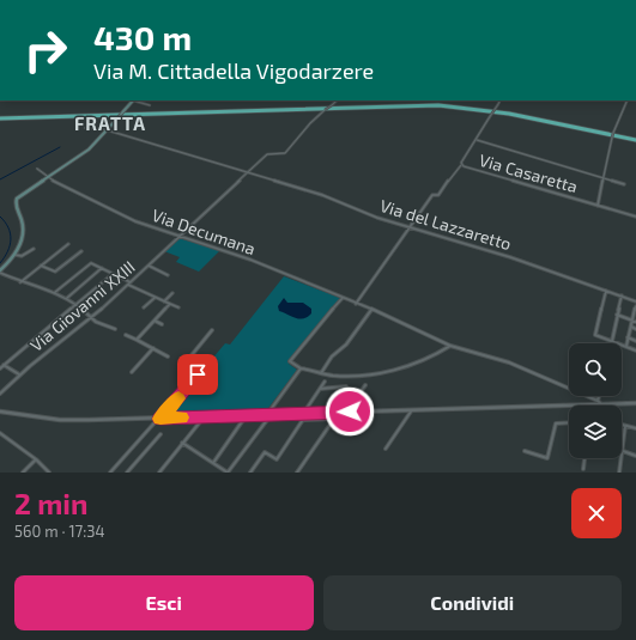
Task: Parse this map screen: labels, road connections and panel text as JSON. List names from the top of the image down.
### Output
{
  "streets": {
    "street": [
      "Via Casaretta",
      "Via del Lazzaretto",
      "Via Decumana",
      "Via Giovanni XXIII"
    ]
  },
  "crossings": [
    ["Via del Lazzaretto", "Via Giovanni XXIII"],
    ["Via Decumana", "Via Giovanni XXIII"]
  ],
  "districts": ["FRATTA"],
  "page": {
    "turn": ["430 m", "Via M. Cittadella Vigodarzere"],
    "heading": ["2 min", "560 m · 17:34"],
    "buttons": ["Esci", "Condividi"]
  }
}
